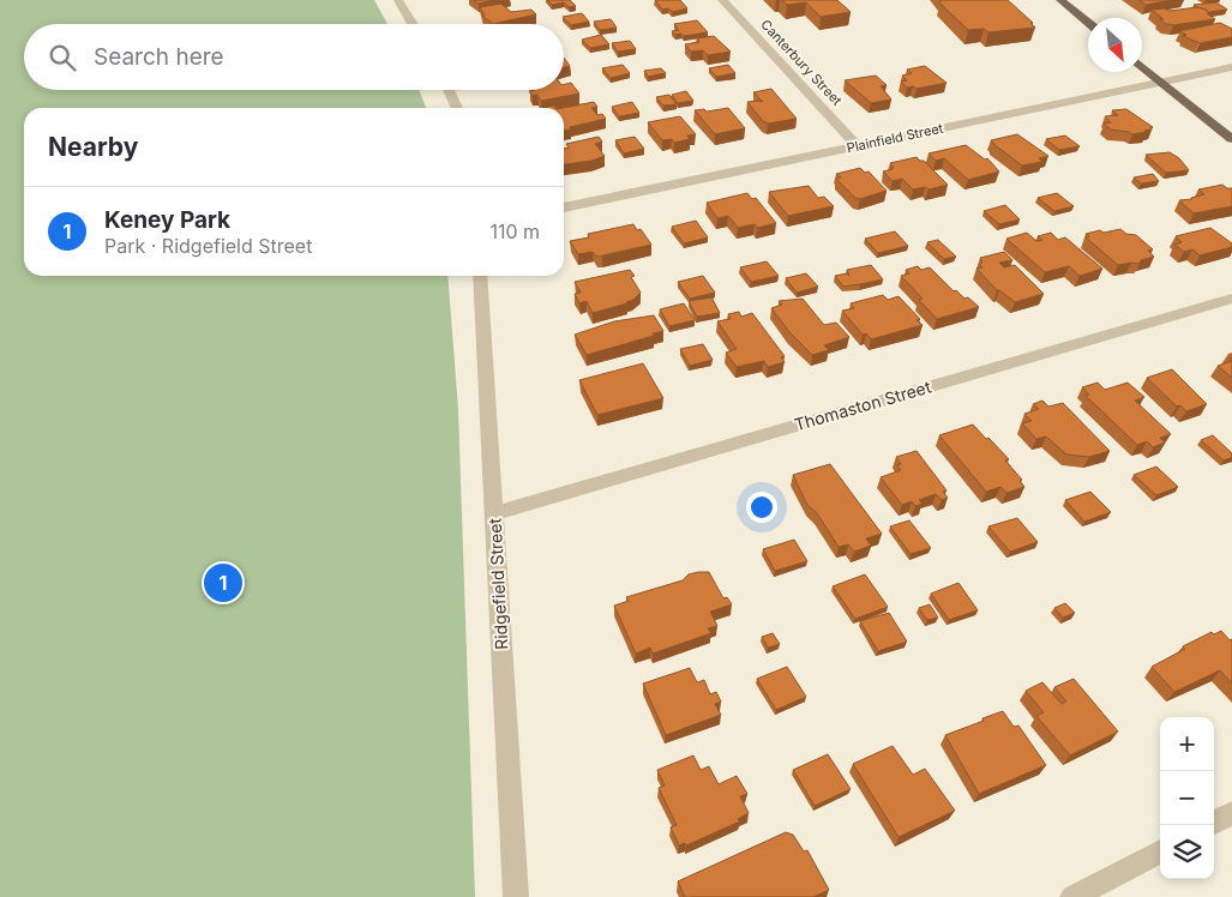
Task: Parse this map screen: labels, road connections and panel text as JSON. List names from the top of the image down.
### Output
{
  "streets": {
    "street": [
      "Canterbury Street",
      "Plainfield Street",
      "Thomaston Street",
      "Ridgefield Street"
    ]
  },
  "crossings": [
    ["Canterbury Street", "Plainfield Street"],
    ["Thomaston Street", "Ridgefield Street"]
  ],
  "north": "bottom right",
  "page": {
    "search": "Search here",
    "heading": "Nearby",
    "list": [
      {
        "mark": "1",
        "name": "Keney Park",
        "note": "Park · Ridgefield Street",
        "value": "110 m"
      }
    ],
    "pins": "1",
    "map_buttons": ["+", "−"]
  }
}
